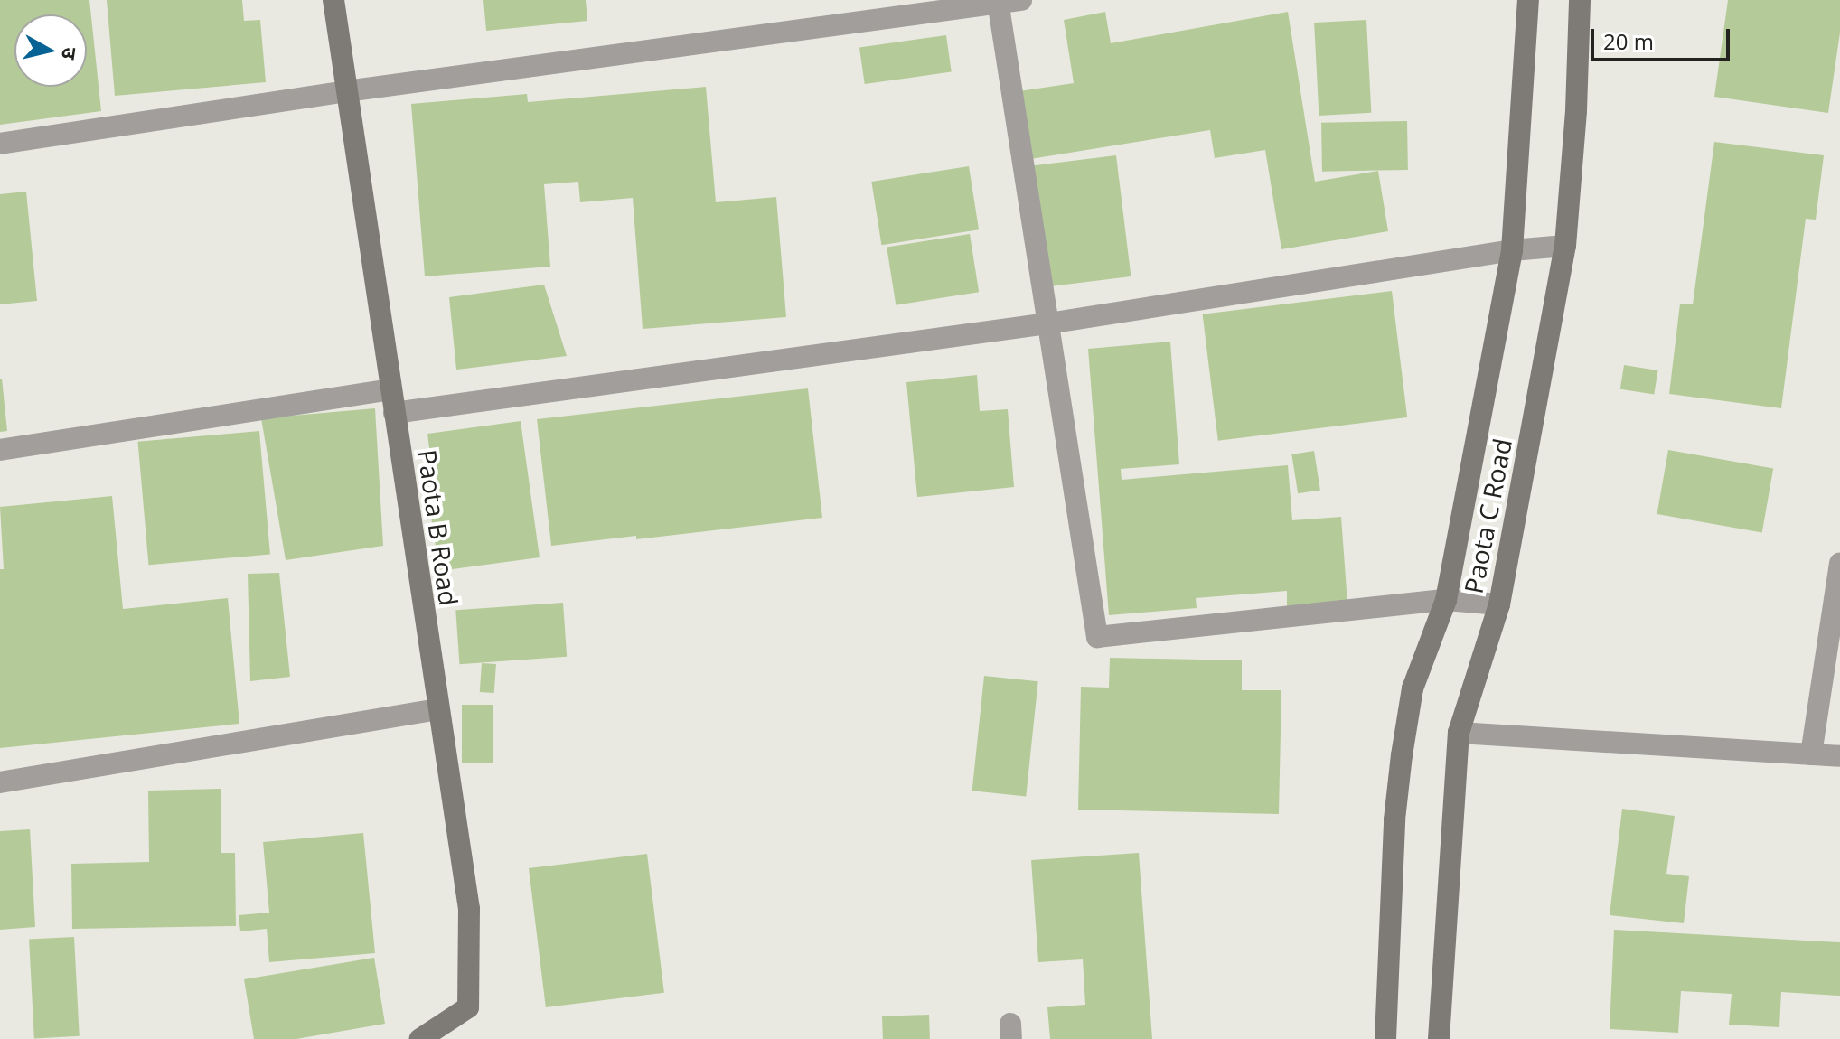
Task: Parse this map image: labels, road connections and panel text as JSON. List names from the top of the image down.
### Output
{
  "streets": {
    "street": ["Paota C Road", "Paota B Road"]
  },
  "scale_bar": "20 m",
  "north": "right"
}
